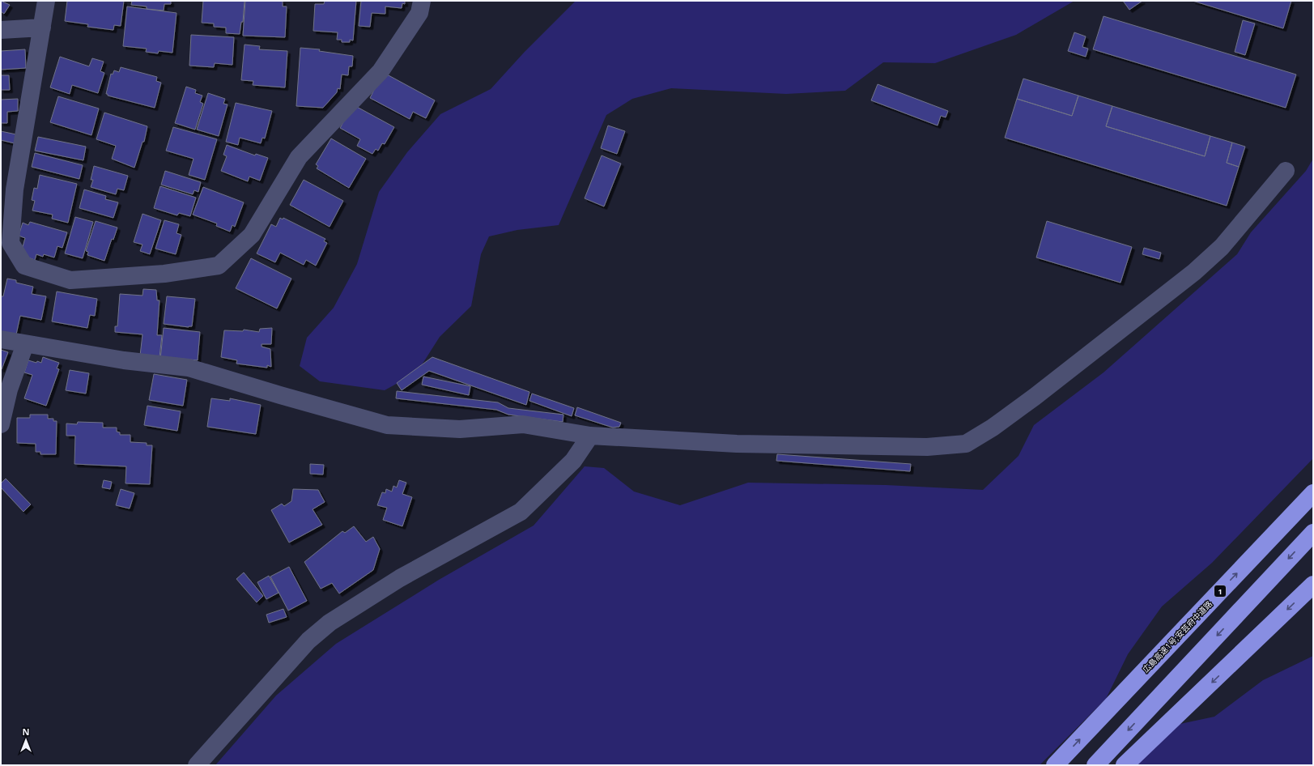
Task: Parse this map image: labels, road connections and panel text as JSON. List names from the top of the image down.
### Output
{
  "streets": {
    "highway": ["1", "広島高速1号;安芸府中道路"]
  },
  "north": "top"
}
